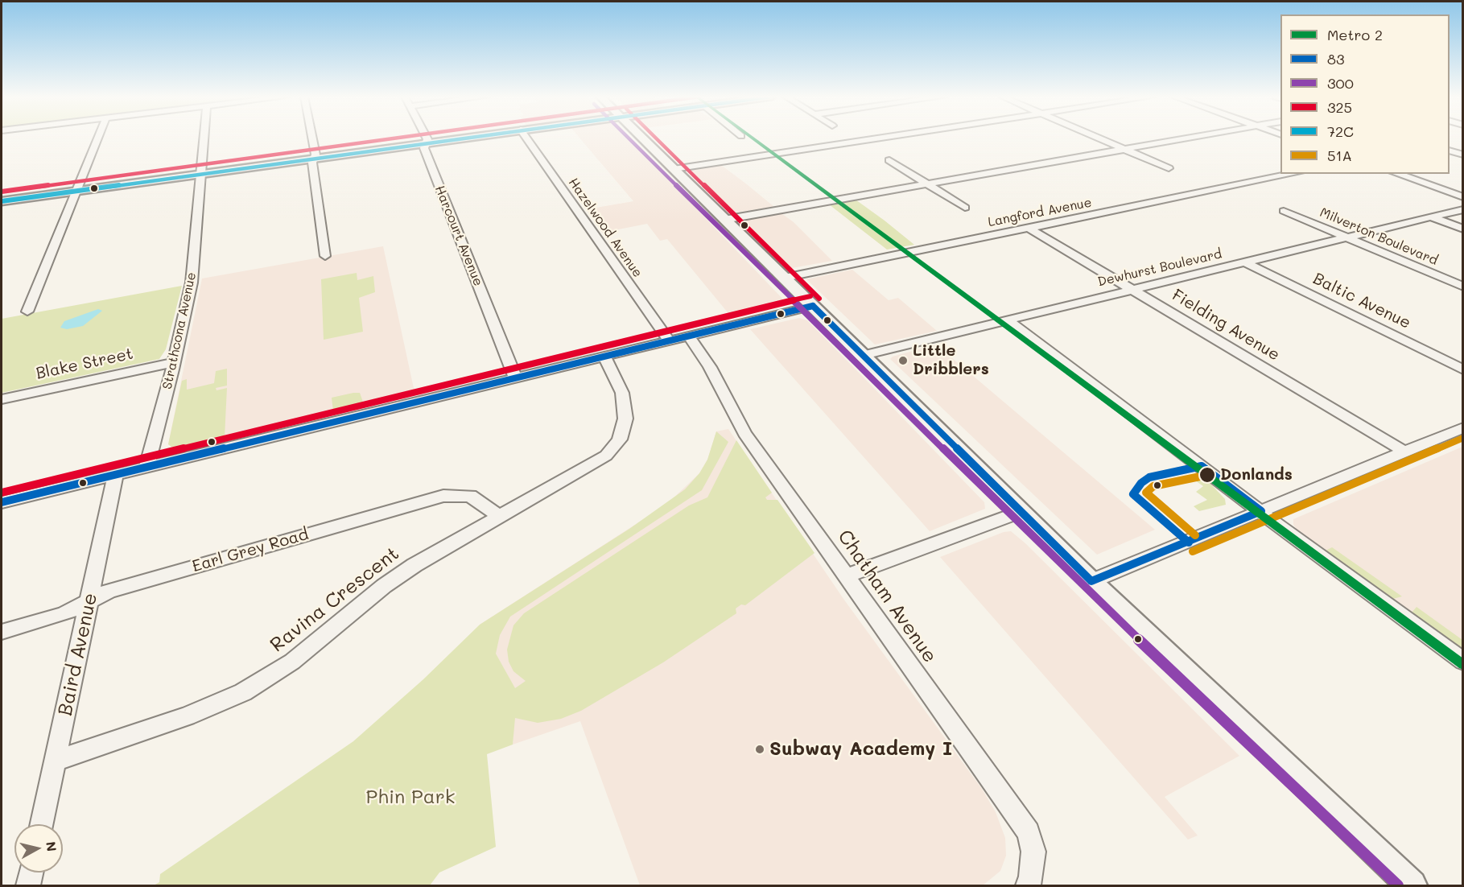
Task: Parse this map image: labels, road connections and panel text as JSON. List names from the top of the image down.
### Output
{
  "streets": {
    "street": [
      "Langford Avenue",
      "Hazelwood Avenue",
      "Harcourt Avenue",
      "Milverton Boulevard",
      "Dewhurst Boulevard",
      "Baltic Avenue",
      "Fielding Avenue",
      "Strathcona Avenue",
      "Blake Street",
      "Earl Grey Road",
      "Chatham Avenue",
      "Ravina Crescent",
      "Baird Avenue"
    ]
  },
  "crossings": [
    ["Langford Avenue", "Fielding Avenue"],
    ["Milverton Boulevard", "Dewhurst Boulevard"],
    ["Dewhurst Boulevard", "Baltic Avenue"],
    ["Dewhurst Boulevard", "Fielding Avenue"],
    ["Strathcona Avenue", "Blake Street"],
    ["Earl Grey Road", "Ravina Crescent"],
    ["Earl Grey Road", "Baird Avenue"],
    ["Ravina Crescent", "Baird Avenue"]
  ],
  "parks": ["Phin Park"],
  "places": ["Little Dribblers", "Donlands", "Subway Academy I"],
  "lines": [
    "metro line 2",
    "transit line 300",
    "transit line 325",
    "transit line 72C",
    "transit line 83",
    "transit line 51A"
  ],
  "legend": [
    "Metro 2",
    "83",
    "300",
    "325",
    "72C",
    "51A"
  ],
  "north": "right"
}
